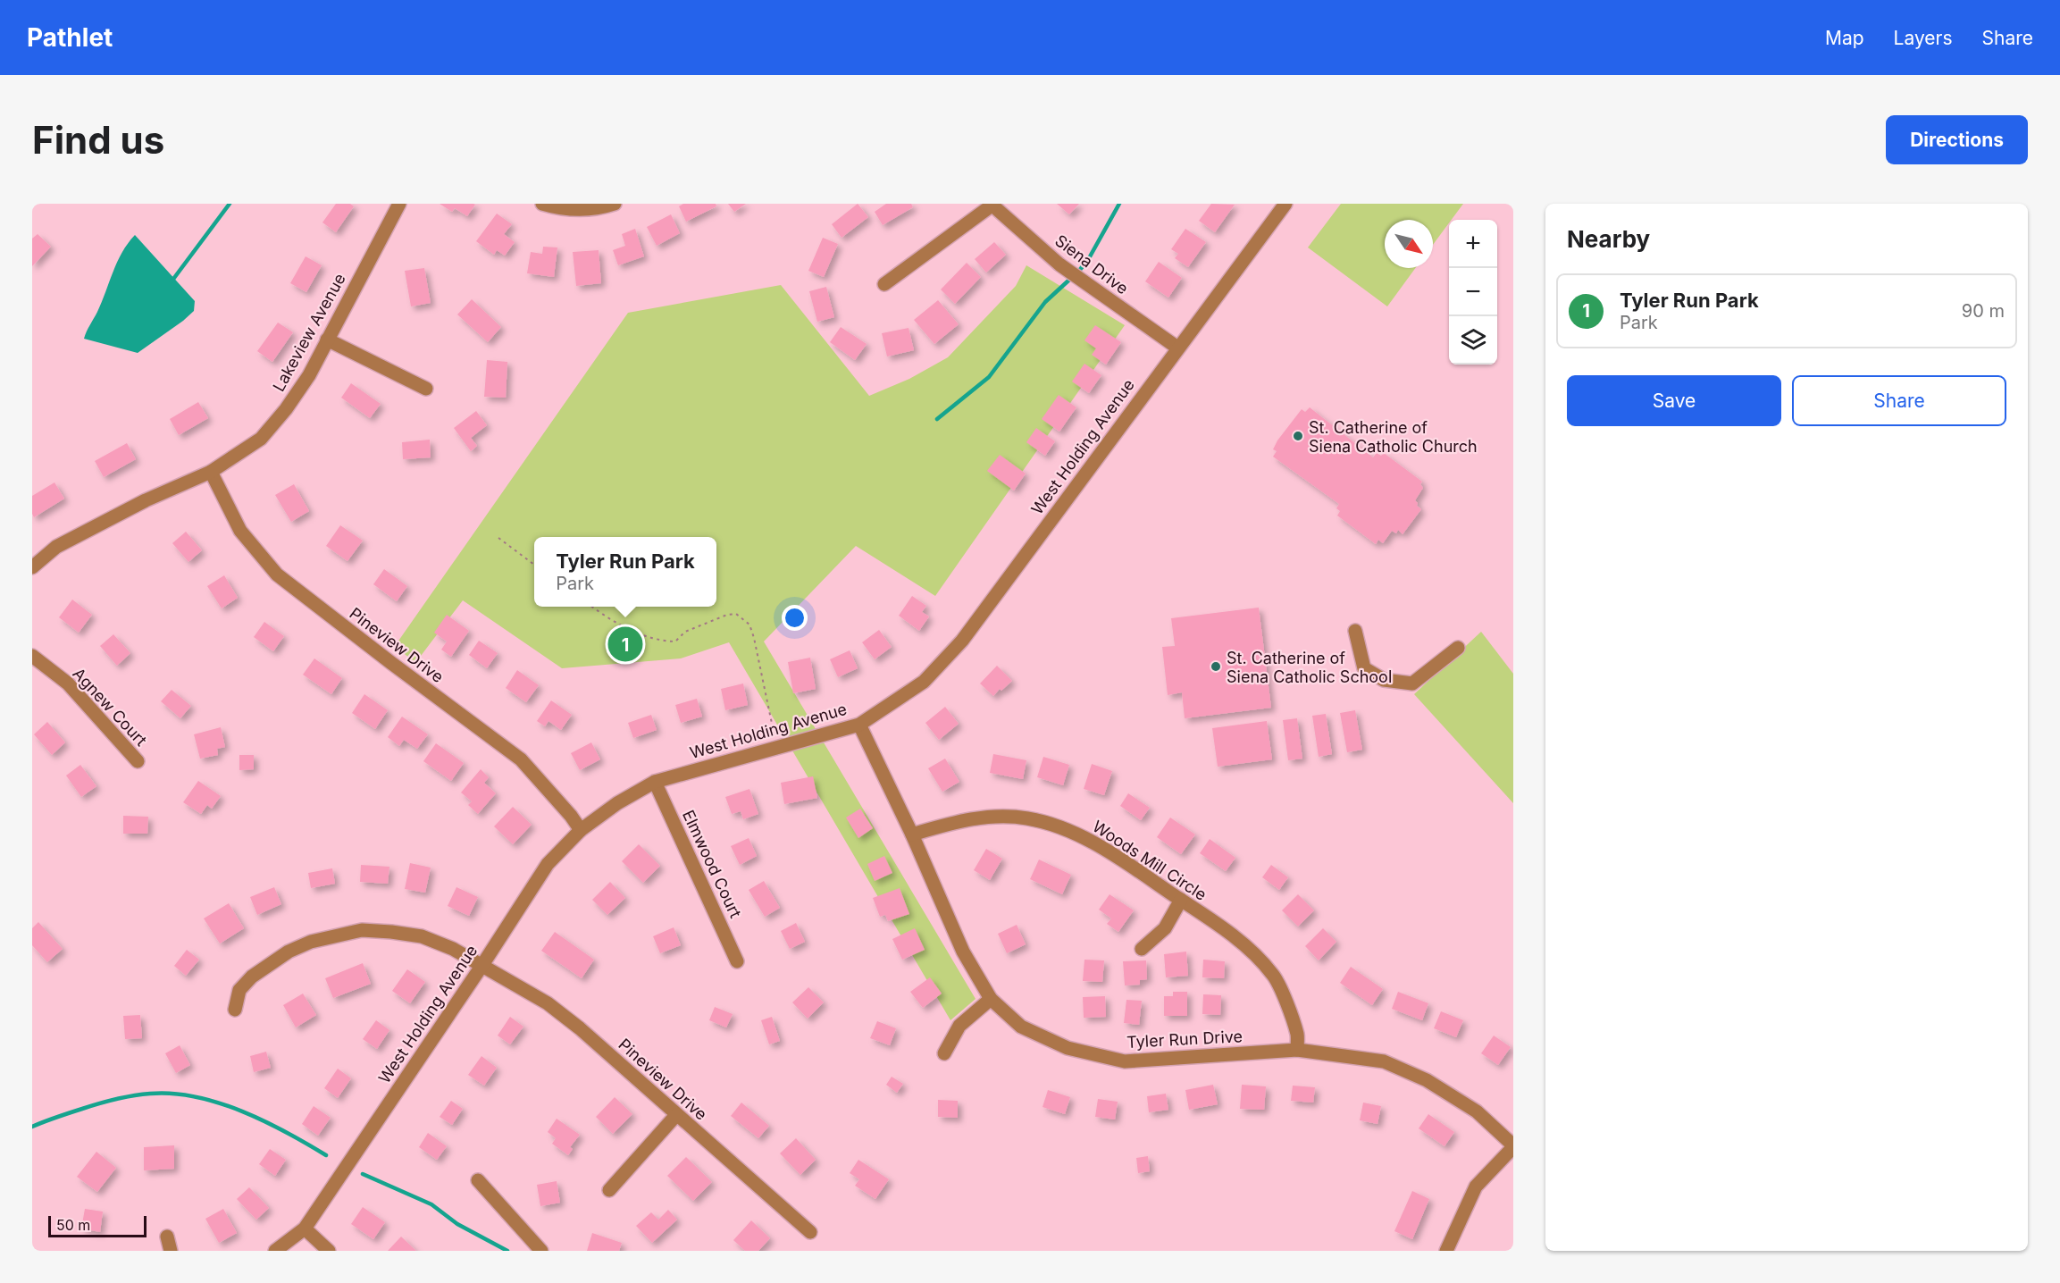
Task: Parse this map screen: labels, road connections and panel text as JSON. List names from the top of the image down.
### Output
{
  "streets": {
    "street": [
      "Siena Drive",
      "Lakeview Avenue",
      "West Holding Avenue",
      "Pineview Drive",
      "Agnew Court",
      "Woods Mill Circle",
      "Elmwood Court",
      "Tyler Run Drive"
    ]
  },
  "crossings": [
    ["Siena Drive", "West Holding Avenue"],
    ["Lakeview Avenue", "Pineview Drive"],
    ["West Holding Avenue", "Pineview Drive"],
    ["West Holding Avenue", "Elmwood Court"],
    ["West Holding Avenue", "Tyler Run Drive"],
    ["Woods Mill Circle", "Tyler Run Drive"]
  ],
  "places": ["St. Catherine of Siena Catholic Church", "St. Catherine of Siena Catholic School"],
  "scale_bar": "50 m",
  "north": "bottom right",
  "page": {
    "header": "Pathlet",
    "nav": ["Map", "Layers", "Share"],
    "buttons": [
      "Directions",
      ["Save", "Share"]
    ],
    "title": "Find us",
    "heading": "Nearby",
    "map_buttons": ["+", "−"],
    "list": [
      {
        "mark": "1",
        "name": "Tyler Run Park",
        "note": "Park",
        "value": "90 m"
      }
    ],
    "popup": ["Tyler Run Park", "Park"],
    "pins": "1",
    "scale": "50 m"
  }
}
